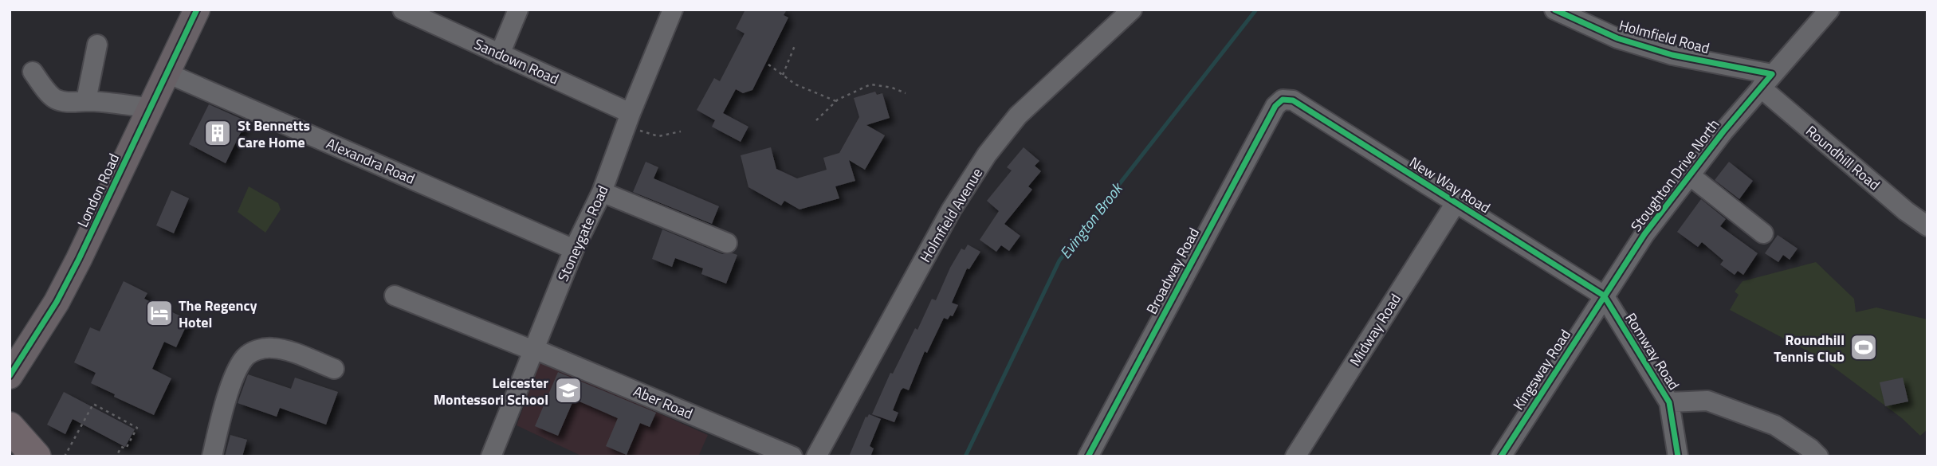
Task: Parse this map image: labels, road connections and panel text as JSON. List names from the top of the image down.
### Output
{
  "streets": {
    "main road": ["London Road"],
    "street": [
      "Holmfield Road",
      "Sandown Road",
      "Roundhill Road",
      "Alexandra Road",
      "Stoughton Drive North",
      "New Way Road",
      "Holmfield Avenue",
      "Stoneygate Road",
      "Broadway Road",
      "Midway Road",
      "Romway Road",
      "Kingsway Road",
      "Aber Road"
    ]
  },
  "crossings": [
    ["Holmfield Road", "Roundhill Road"],
    ["Holmfield Road", "Stoughton Drive North"],
    ["Sandown Road", "Stoneygate Road"],
    ["Roundhill Road", "Stoughton Drive North"],
    ["Alexandra Road", "London Road"],
    ["Alexandra Road", "Stoneygate Road"],
    ["Stoughton Drive North", "New Way Road"],
    ["Stoughton Drive North", "Romway Road"],
    ["Stoughton Drive North", "Kingsway Road"],
    ["New Way Road", "Broadway Road"],
    ["New Way Road", "Midway Road"],
    ["New Way Road", "Romway Road"],
    ["New Way Road", "Kingsway Road"],
    ["Stoneygate Road", "Aber Road"],
    ["Romway Road", "Kingsway Road"]
  ],
  "water": ["Evington Brook"],
  "places": {
    "building": ["St Bennetts Care Home"],
    "hotel": ["The Regency Hotel"],
    "sports": ["Roundhill Tennis Club"],
    "school or university": ["Leicester Montessori School"]
  }
}
